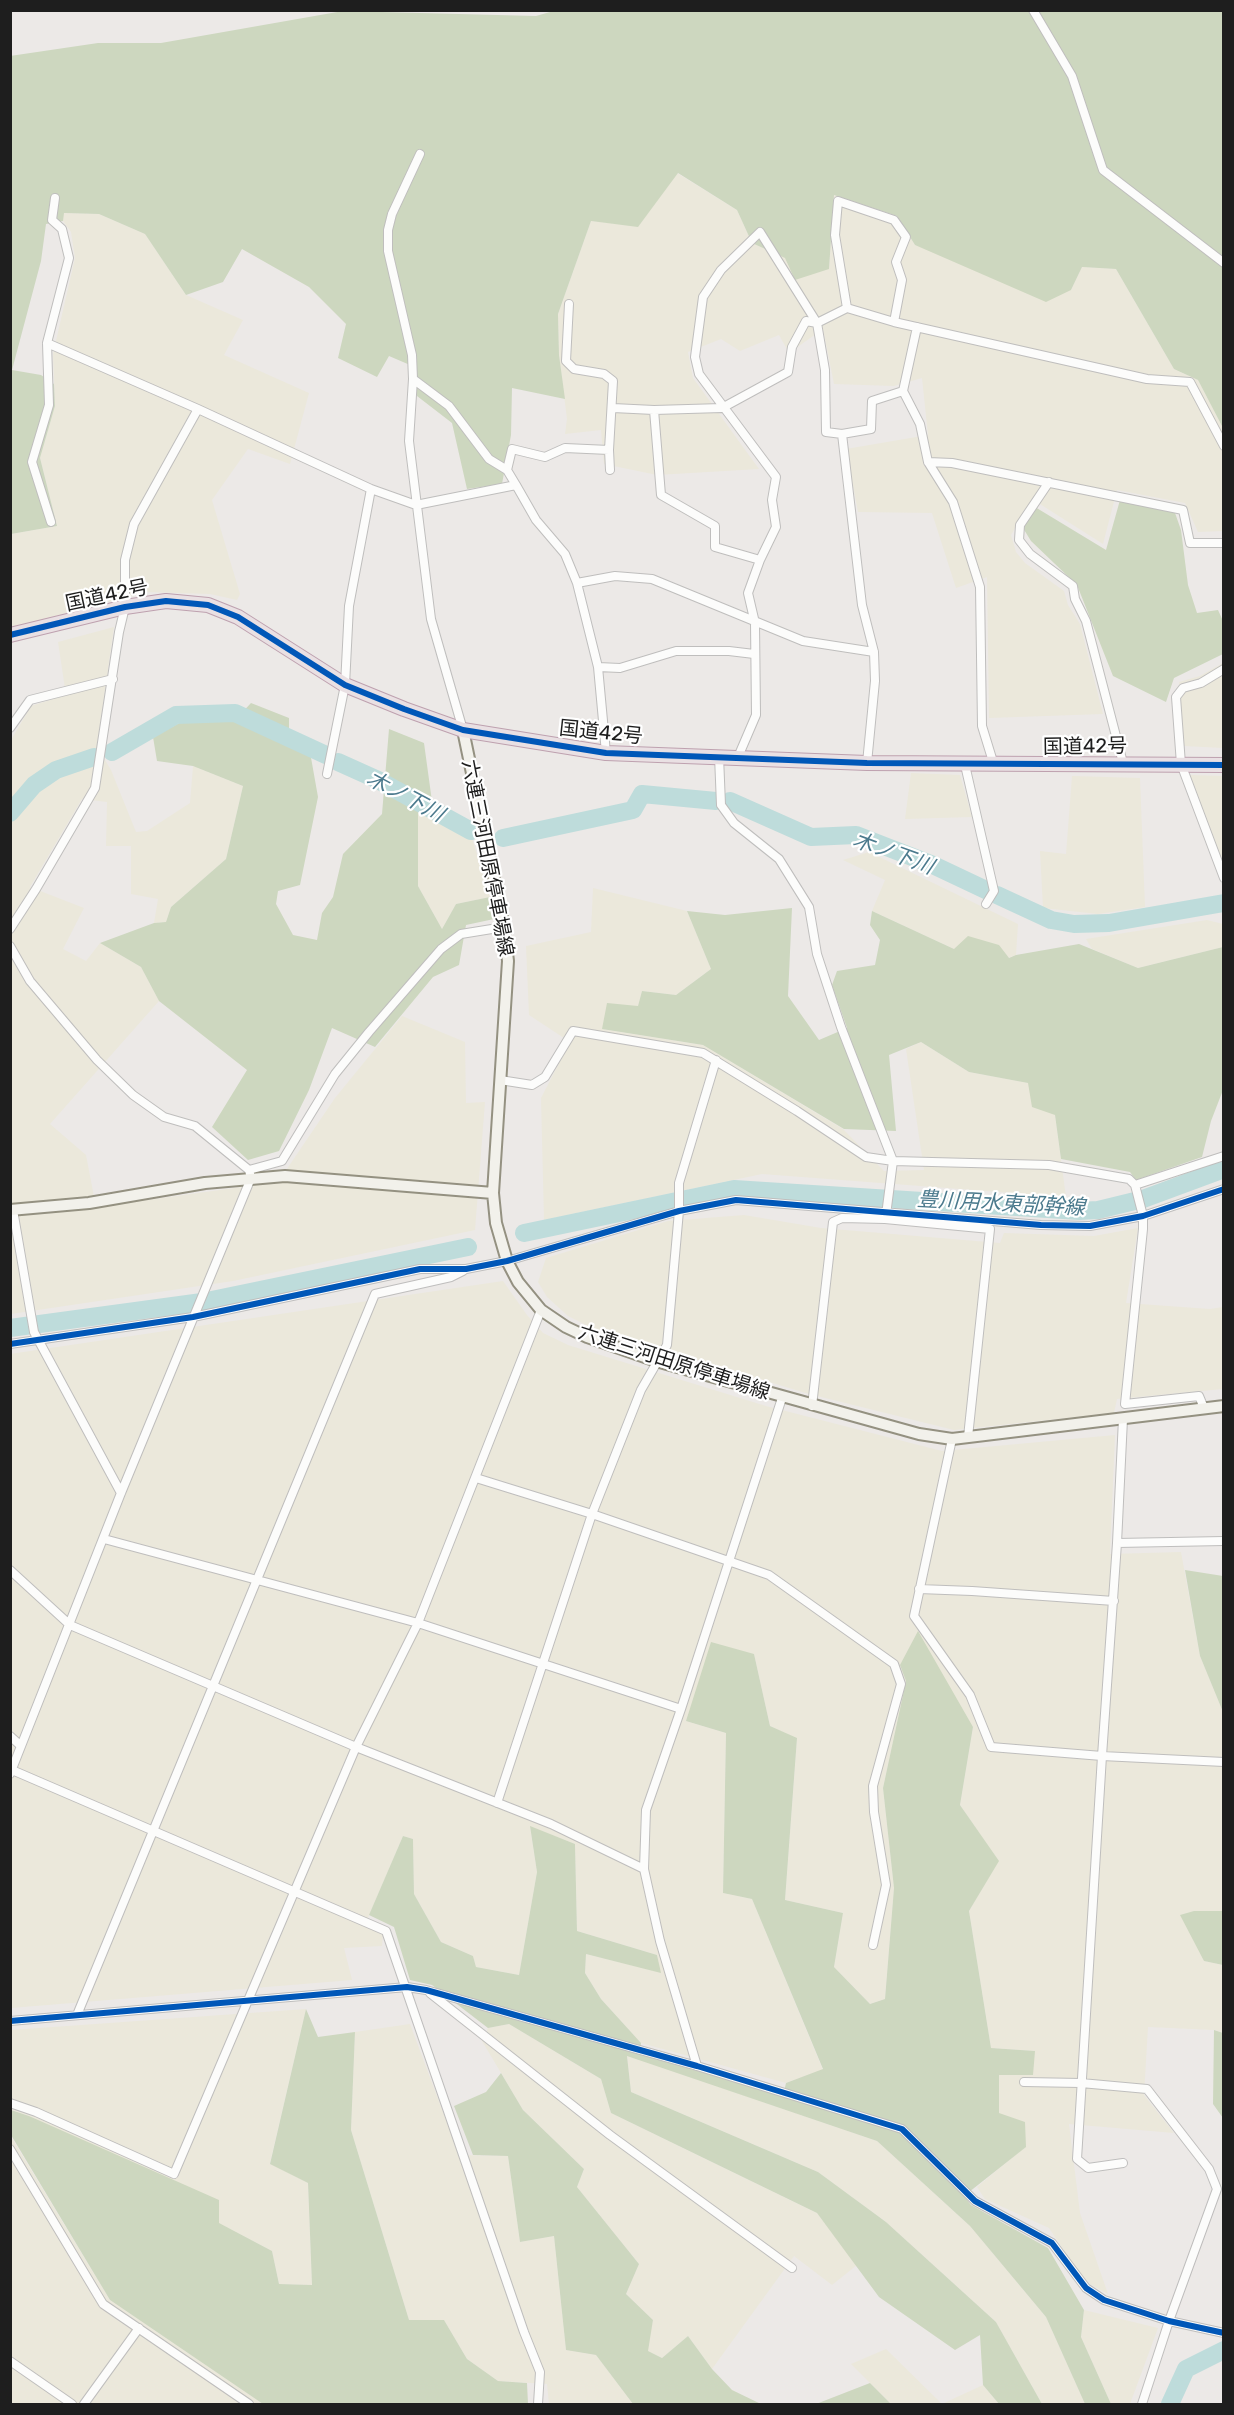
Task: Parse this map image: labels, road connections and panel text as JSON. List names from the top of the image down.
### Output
{
  "streets": {
    "highway": ["国道42号"],
    "main road": ["六連三河田原停車場線"]
  },
  "crossings": [
    ["国道42号", "六連三河田原停車場線"]
  ],
  "water": ["木ノ下川", "豊川用水東部幹線"]
}
